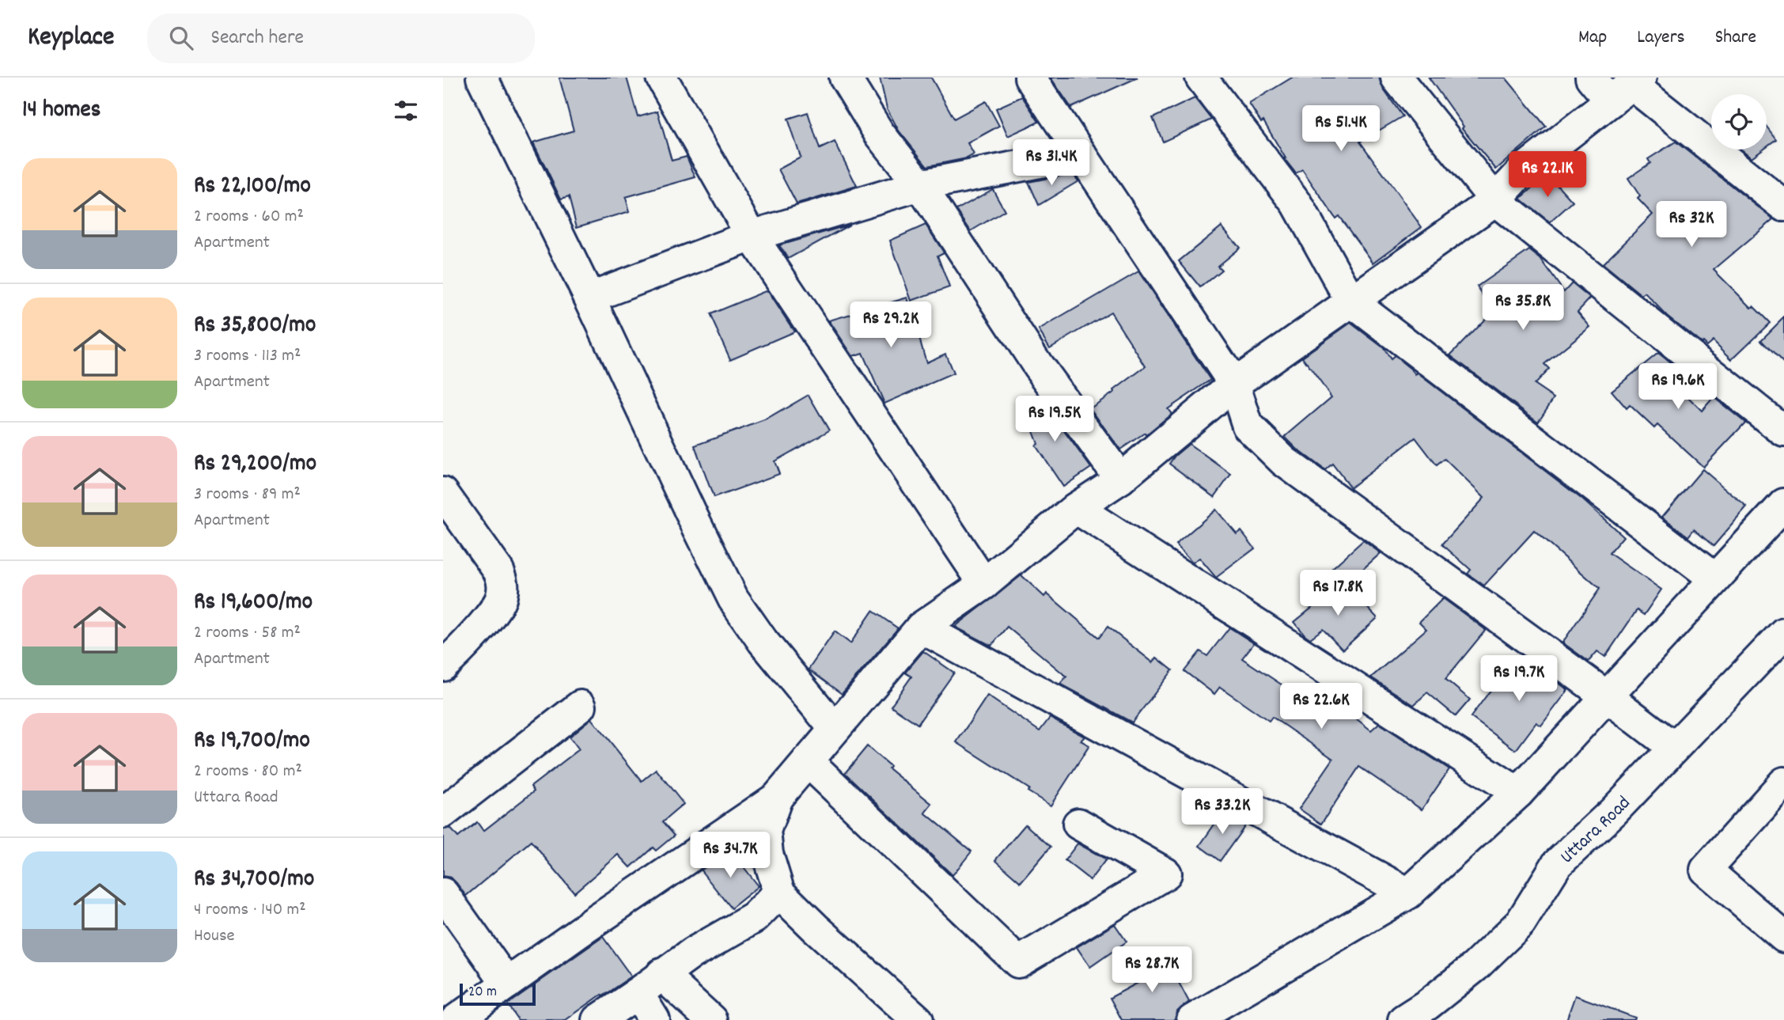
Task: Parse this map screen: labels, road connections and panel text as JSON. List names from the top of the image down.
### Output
{
  "streets": {
    "street": ["Uttara Road"]
  },
  "scale_bar": "20 m",
  "page": {
    "header": "Keyplace",
    "search": "Search here",
    "nav": ["Map", "Layers", "Share"],
    "heading": "14 homes",
    "price": [
      "Rs 51.4K",
      "Rs 31.4K",
      "Rs 22.1K",
      "Rs 32K",
      "Rs 35.8K",
      "Rs 29.2K",
      "Rs 19.6K",
      "Rs 19.5K",
      "Rs 17.8K",
      "Rs 19.7K",
      "Rs 22.6K",
      "Rs 33.2K",
      "Rs 34.7K",
      "Rs 28.7K"
    ],
    "list": [
      {
        "name": "Rs 22,100/mo",
        "note": "2 rooms · 60 m² · Apartment"
      },
      {
        "name": "Rs 35,800/mo",
        "note": "3 rooms · 113 m² · Apartment"
      },
      {
        "name": "Rs 29,200/mo",
        "note": "3 rooms · 89 m² · Apartment"
      },
      {
        "name": "Rs 19,600/mo",
        "note": "2 rooms · 58 m² · Apartment"
      },
      {
        "name": "Rs 19,700/mo",
        "note": "2 rooms · 80 m² · Uttara Road"
      },
      {
        "name": "Rs 34,700/mo",
        "note": "4 rooms · 140 m² · House"
      }
    ],
    "scale": "20 m"
  }
}
